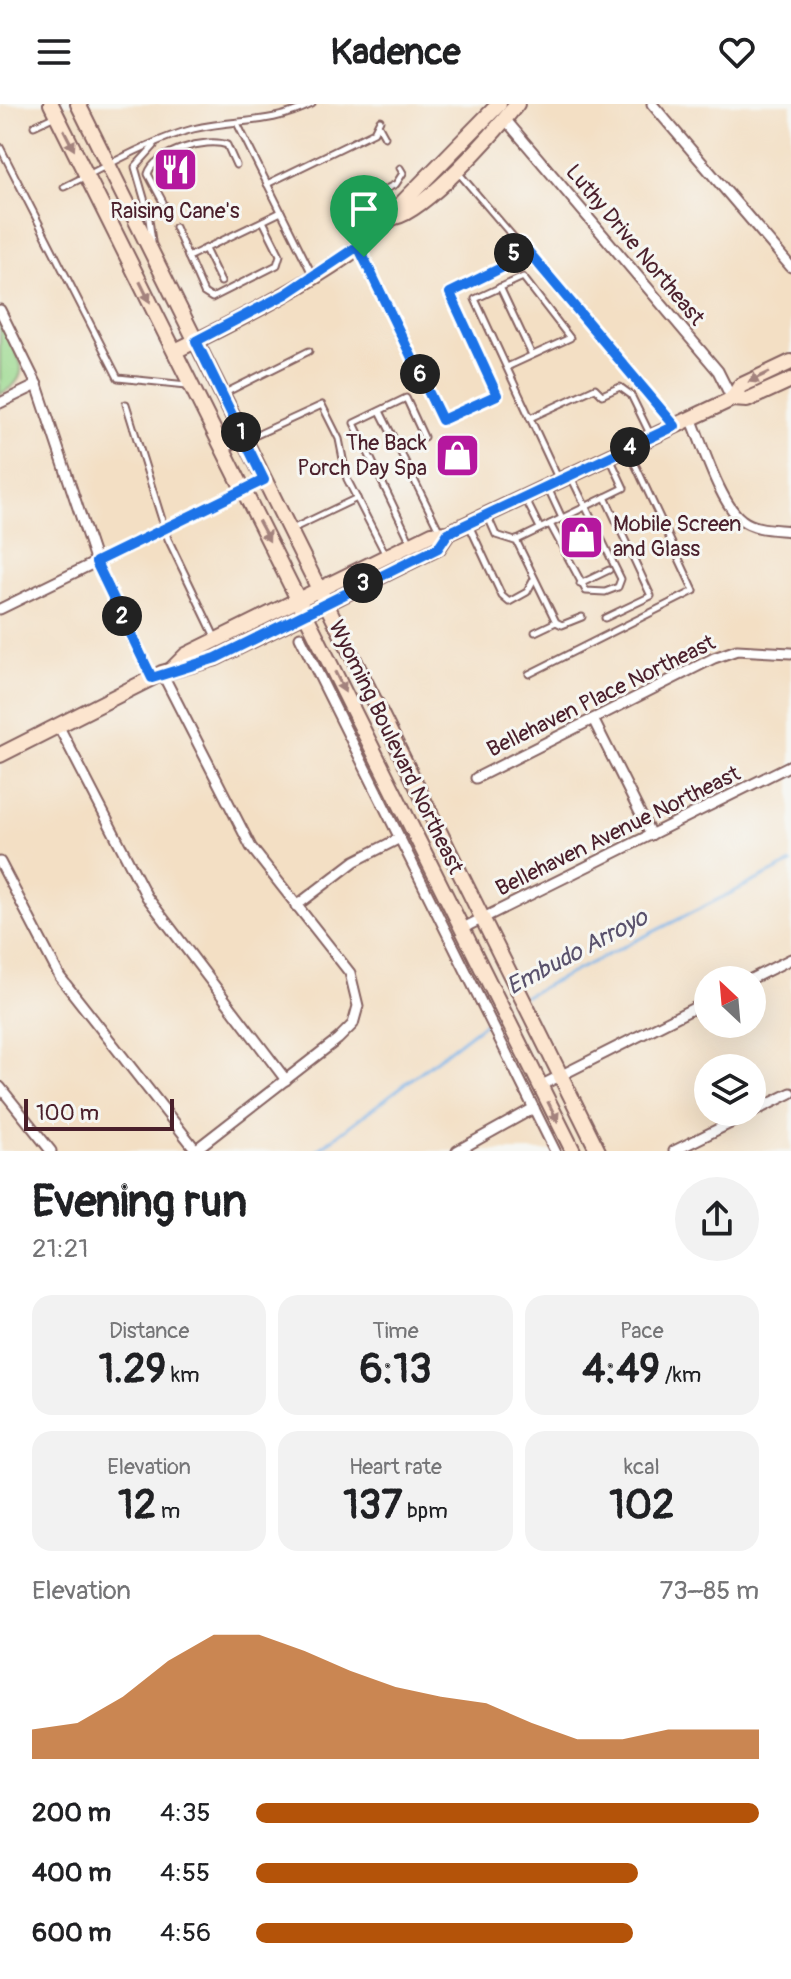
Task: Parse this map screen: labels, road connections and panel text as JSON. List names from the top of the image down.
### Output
{
  "streets": {
    "main road": ["Wyoming Boulevard Northeast"],
    "street": ["Luthy Drive Northeast", "Bellehaven Place Northeast", "Bellehaven Avenue Northeast"]
  },
  "crossings": [
    ["Wyoming Boulevard Northeast", "Bellehaven Avenue Northeast"]
  ],
  "water": ["Embudo Arroyo"],
  "places": {
    "restaurant": ["Raising Cane's"],
    "shop": ["The Back Porch Day Spa", "Mobile Screen and Glass"]
  },
  "scale_bar": "100 m",
  "north": "top left",
  "page": {
    "header": "Kadence",
    "pins": [
      "5",
      "6",
      "1",
      "4",
      "3",
      "2"
    ],
    "scale": "100 m",
    "heading": ["Evening run", "21:21"],
    "stats": [
      ["Distance", "1.29 km"],
      ["Time", "6:13"],
      ["Pace", "4:49 /km"],
      ["Elevation", "12 m"],
      ["Heart rate", "137 bpm"],
      ["kcal", "102"]
    ],
    "chart": ["Elevation", "73–85 m"],
    "list": [
      {
        "name": "200 m",
        "note": "4:35"
      },
      {
        "name": "400 m",
        "note": "4:55"
      },
      {
        "name": "600 m",
        "note": "4:56"
      }
    ]
  }
}
